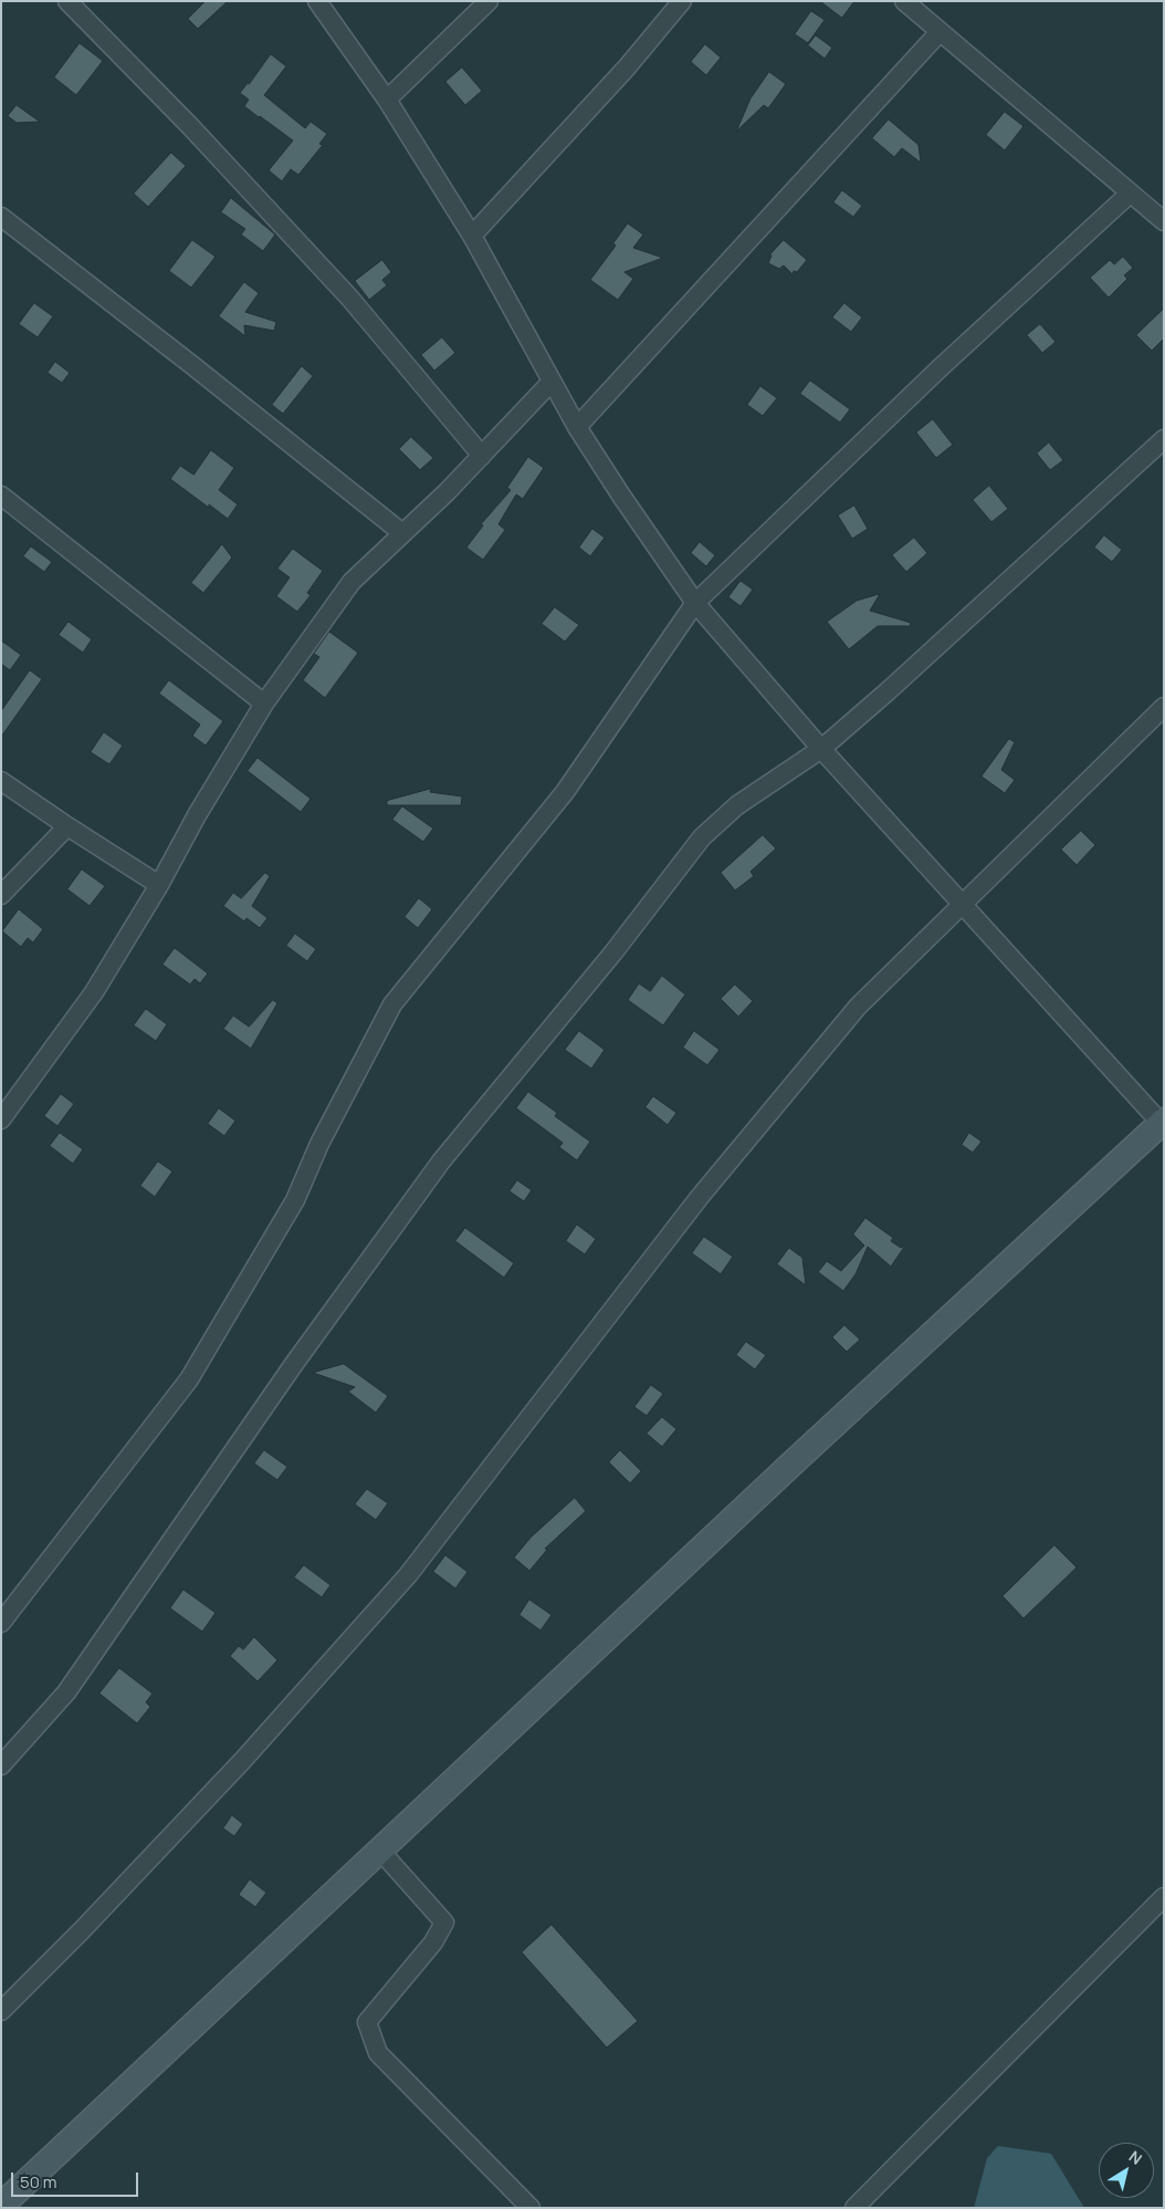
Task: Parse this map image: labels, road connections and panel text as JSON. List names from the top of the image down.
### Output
{
  "scale_bar": "50 m",
  "north": "top right"
}
